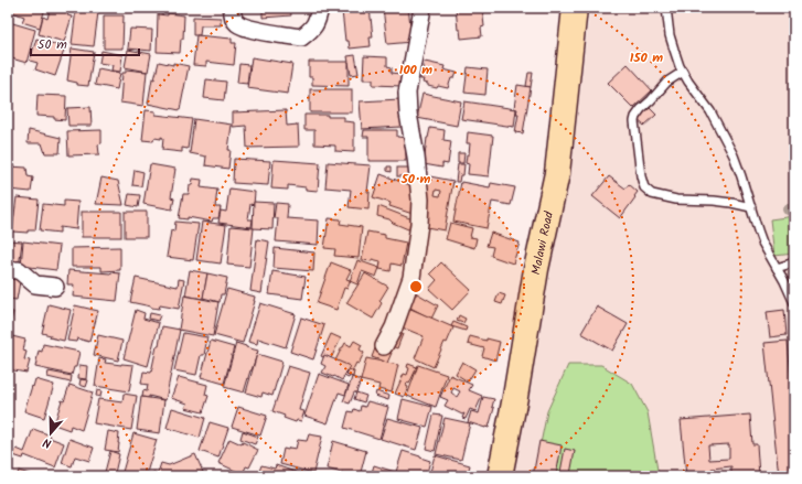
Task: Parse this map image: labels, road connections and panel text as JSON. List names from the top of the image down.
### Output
{
  "streets": {
    "main road": ["Malawi Road"]
  },
  "scale_bar": "50 m",
  "north": "bottom",
  "rings": ["150 m", "100 m", "50 m"]
}
